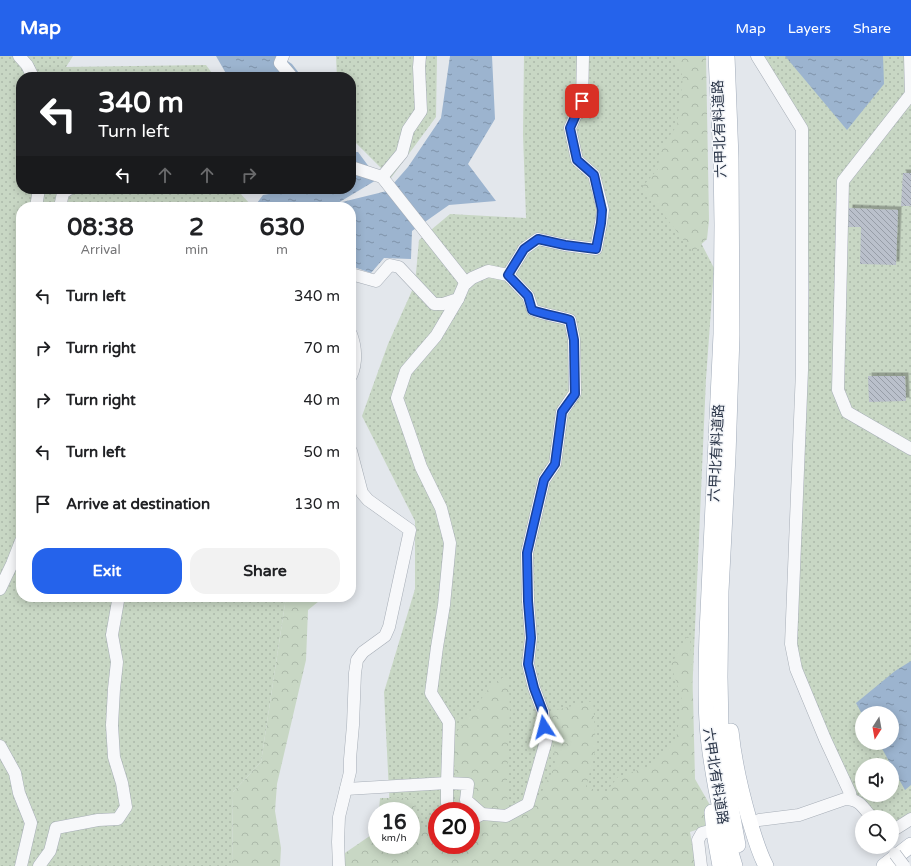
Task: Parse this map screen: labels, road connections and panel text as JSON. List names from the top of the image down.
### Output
{
  "streets": {
    "main road": ["六甲北有料道路"]
  },
  "north": "bottom",
  "page": {
    "header": "Map",
    "nav": ["Map", "Layers", "Share"],
    "turn": ["340 m", "Turn left"],
    "eta": [
      "08:38",
      "Arrival",
      "2",
      "min",
      "630",
      "m"
    ],
    "list": [
      {
        "name": "Turn left",
        "value": "340 m"
      },
      {
        "name": "Turn right",
        "value": "70 m"
      },
      {
        "name": "Turn right",
        "value": "40 m"
      },
      {
        "name": "Turn left",
        "value": "50 m"
      },
      {
        "name": "Arrive at destination",
        "value": "130 m"
      }
    ],
    "buttons": ["Exit", "Share"],
    "speed": "16 km/h",
    "limit": "20"
  }
}
